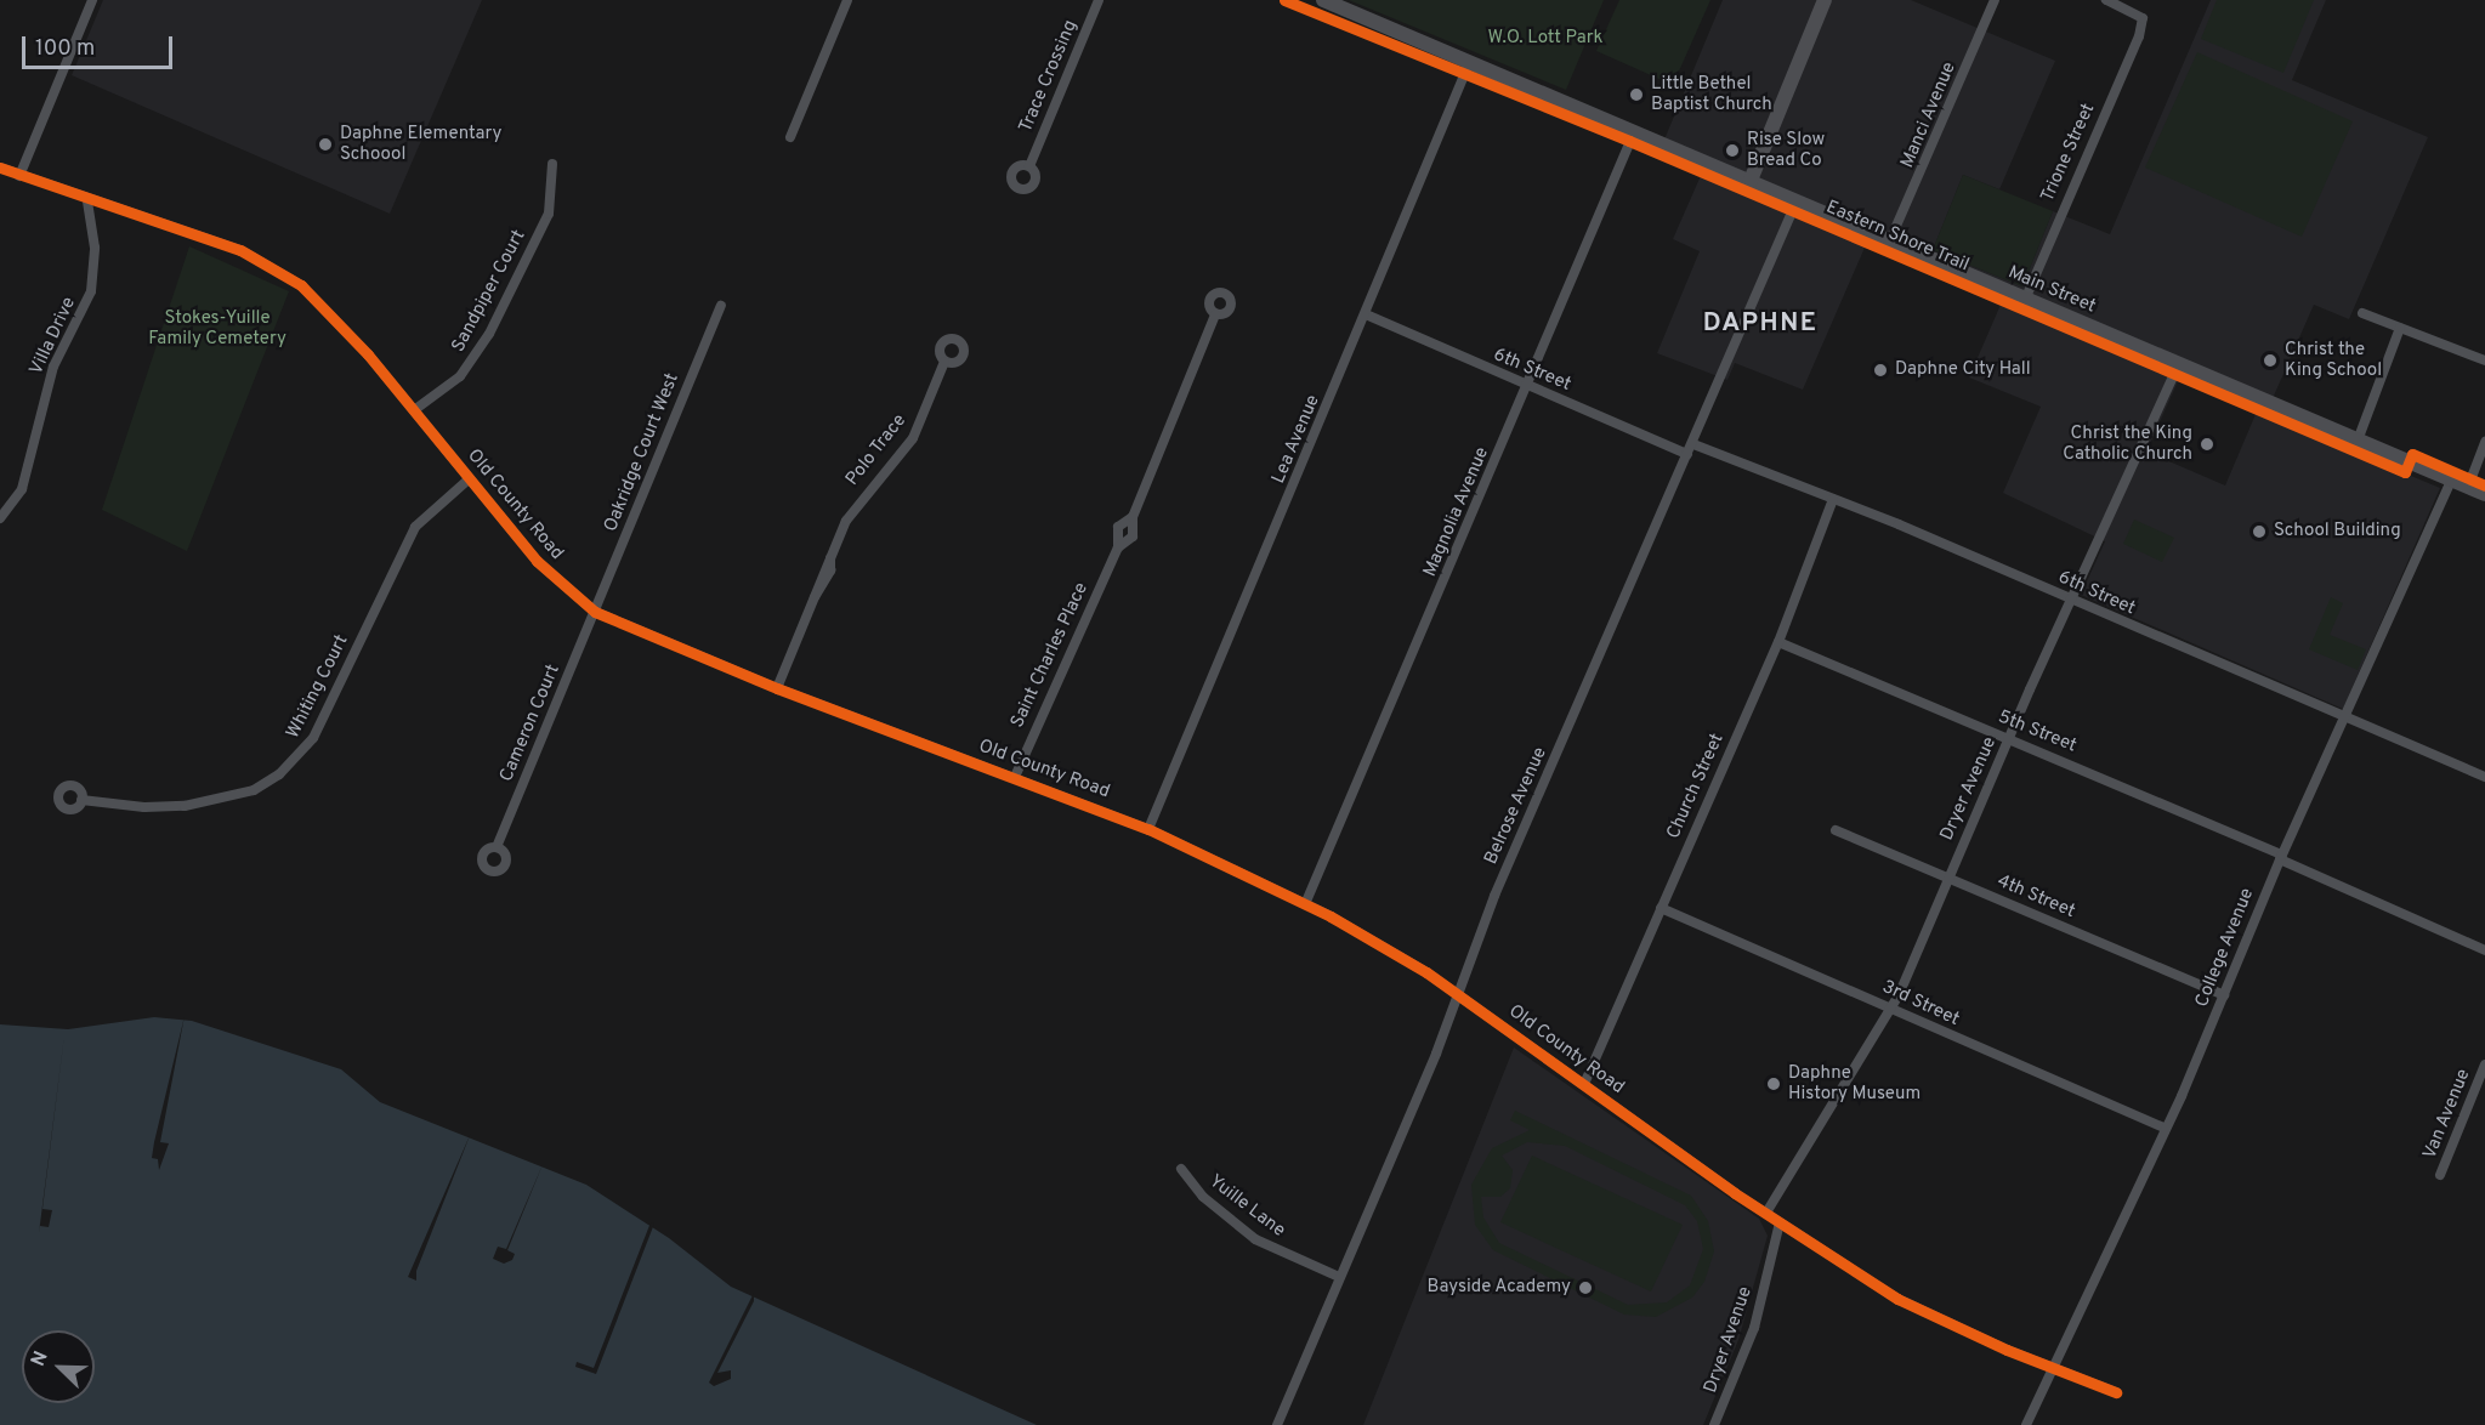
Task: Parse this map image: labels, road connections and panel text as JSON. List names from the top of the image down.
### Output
{
  "streets": {
    "main road": ["Main Street"],
    "street": [
      "Trace Crossing",
      "Manci Avenue",
      "Trione Street",
      "Sandpiper Court",
      "Villa Drive",
      "6th Street",
      "Lea Avenue",
      "Polo Trace",
      "Oakridge Court West",
      "Old County Road",
      "Magnolia Avenue",
      "Saint Charles Place",
      "Whiting Court",
      "Cameron Court",
      "5th Street",
      "Church Street",
      "Dryer Avenue",
      "Belrose Avenue",
      "4th Street",
      "College Avenue",
      "3rd Street",
      "Van Avenue",
      "Yuille Lane"
    ],
    "cycle path": ["Eastern Shore Trail"]
  },
  "crossings": [
    ["Manci Avenue", "Main Street"],
    ["Trione Street", "Main Street"],
    ["Main Street", "Lea Avenue"],
    ["Main Street", "Magnolia Avenue"],
    ["Main Street", "Dryer Avenue"],
    ["Main Street", "Belrose Avenue"],
    ["Main Street", "College Avenue"],
    ["Sandpiper Court", "Old County Road"],
    ["Villa Drive", "Old County Road"],
    ["6th Street", "Lea Avenue"],
    ["6th Street", "Magnolia Avenue"],
    ["6th Street", "Church Street"],
    ["6th Street", "Dryer Avenue"],
    ["6th Street", "Belrose Avenue"],
    ["6th Street", "College Avenue"],
    ["Lea Avenue", "Old County Road"],
    ["Polo Trace", "Old County Road"],
    ["Oakridge Court West", "Old County Road"],
    ["Oakridge Court West", "Cameron Court"],
    ["Old County Road", "Magnolia Avenue"],
    ["Old County Road", "Saint Charles Place"],
    ["Old County Road", "Whiting Court"],
    ["Old County Road", "Cameron Court"],
    ["Old County Road", "Church Street"],
    ["Old County Road", "Dryer Avenue"],
    ["Old County Road", "Belrose Avenue"],
    ["Old County Road", "College Avenue"],
    ["5th Street", "Church Street"],
    ["5th Street", "Dryer Avenue"],
    ["5th Street", "College Avenue"],
    ["Church Street", "3rd Street"],
    ["Dryer Avenue", "4th Street"],
    ["Dryer Avenue", "3rd Street"],
    ["Belrose Avenue", "Yuille Lane"],
    ["4th Street", "College Avenue"],
    ["College Avenue", "3rd Street"]
  ],
  "districts": ["DAPHNE"],
  "parks": ["W.O. Lott Park", "Stokes-Yuille Family Cemetery"],
  "places": [
    "Little Bethel Baptist Church",
    "Daphne Elementary Schoool",
    "Rise Slow Bread Co",
    "Christ the King School",
    "Daphne City Hall",
    "Christ the King Catholic Church",
    "School Building",
    "Daphne History Museum",
    "Bayside Academy"
  ],
  "scale_bar": "100 m",
  "north": "top left"
}
